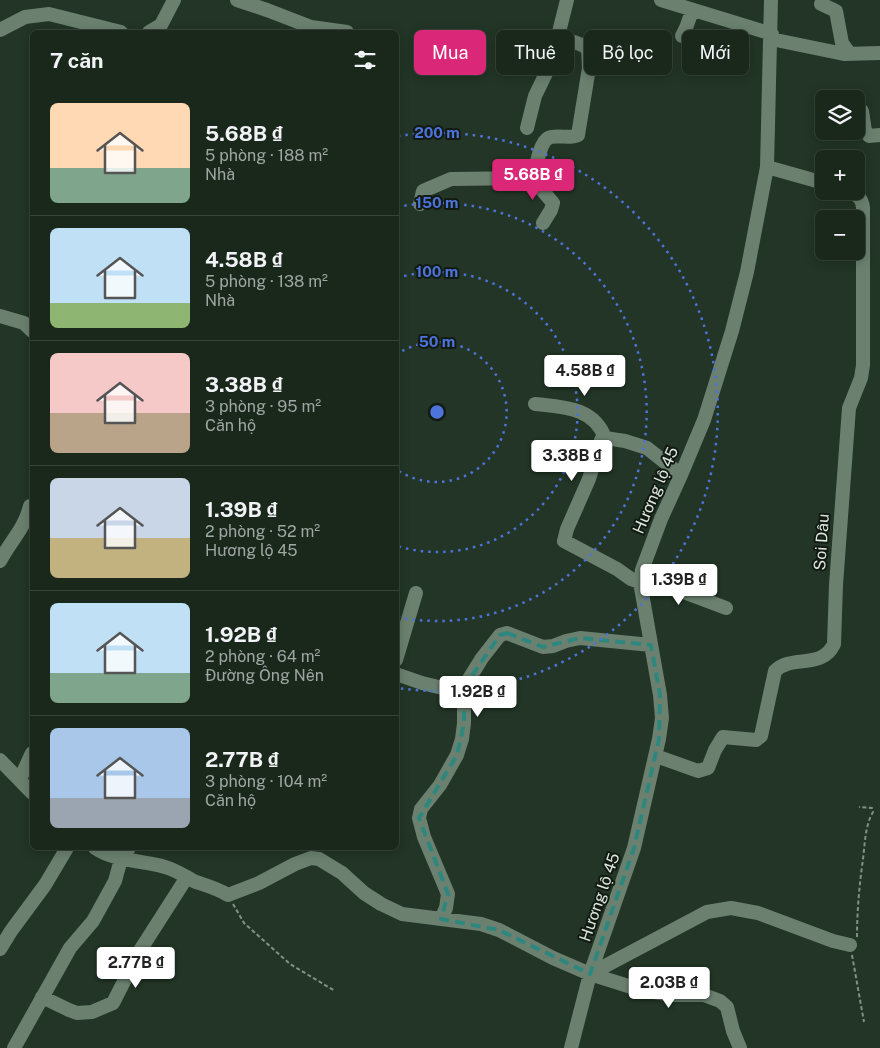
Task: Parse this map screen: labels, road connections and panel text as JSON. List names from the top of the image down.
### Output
{
  "streets": {
    "street": ["Hương lộ 45", "Soi Dâu"]
  },
  "crossings": [
    ["Hương lộ 45", "Soi Dâu"]
  ],
  "page": {
    "chip": [
      "Mua",
      "Thuê",
      "Bộ lọc",
      "Mới"
    ],
    "heading": "7 căn",
    "map_buttons": ["+", "−"],
    "list": [
      {
        "name": "5.68B ₫",
        "note": "5 phòng · 188 m² · Nhà"
      },
      {
        "name": "4.58B ₫",
        "note": "5 phòng · 138 m² · Nhà"
      },
      {
        "name": "3.38B ₫",
        "note": "3 phòng · 95 m² · Căn hộ"
      },
      {
        "name": "1.39B ₫",
        "note": "2 phòng · 52 m² · Hương lộ 45"
      },
      {
        "name": "1.92B ₫",
        "note": "2 phòng · 64 m² · Đường Ông Nên"
      },
      {
        "name": "2.77B ₫",
        "note": "3 phòng · 104 m² · Căn hộ"
      }
    ],
    "price": [
      "5.68B ₫",
      "4.58B ₫",
      "3.38B ₫",
      "1.39B ₫",
      "1.92B ₫",
      "2.77B ₫",
      "2.03B ₫"
    ]
  },
  "rings": [
    "200 m",
    "150 m",
    "100 m",
    "50 m"
  ]
}
